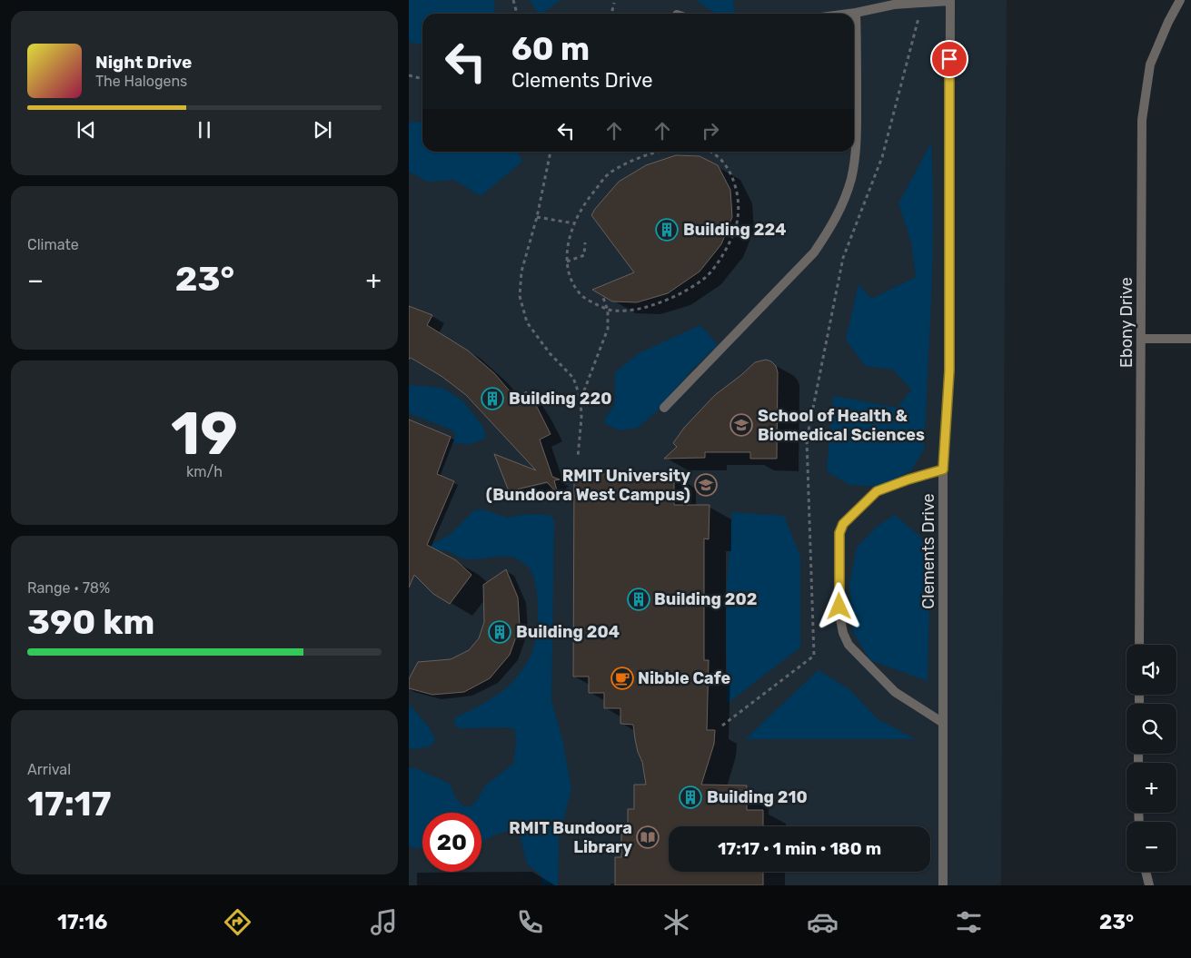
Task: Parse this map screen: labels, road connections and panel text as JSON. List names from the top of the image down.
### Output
{
  "streets": {
    "street": ["Ebony Drive", "Clements Drive"]
  },
  "places": {
    "building": [
      "Building 224",
      "Building 220",
      "Building 202",
      "Building 204",
      "Building 210"
    ],
    "school or university": ["School of Health & Biomedical Sciences", "RMIT University (Bundoora West Campus)"],
    "cafe": ["Nibble Cafe"],
    "library": ["RMIT Bundoora Library"]
  },
  "page": {
    "turn": ["60 m", "Clements Drive"],
    "song": ["Night Drive", "The Halogens"],
    "tile": [
      "Climate",
      ["19", "km/h"],
      ["Range · 78%", "390 km"],
      ["Arrival", "17:17"]
    ],
    "heat": ["−", "23°", "+"],
    "map_buttons": ["+", "−"],
    "limit": "20",
    "trip": "17:17 · 1 min · 180 m",
    "tabs": ["17:16", "23°"]
  }
}
